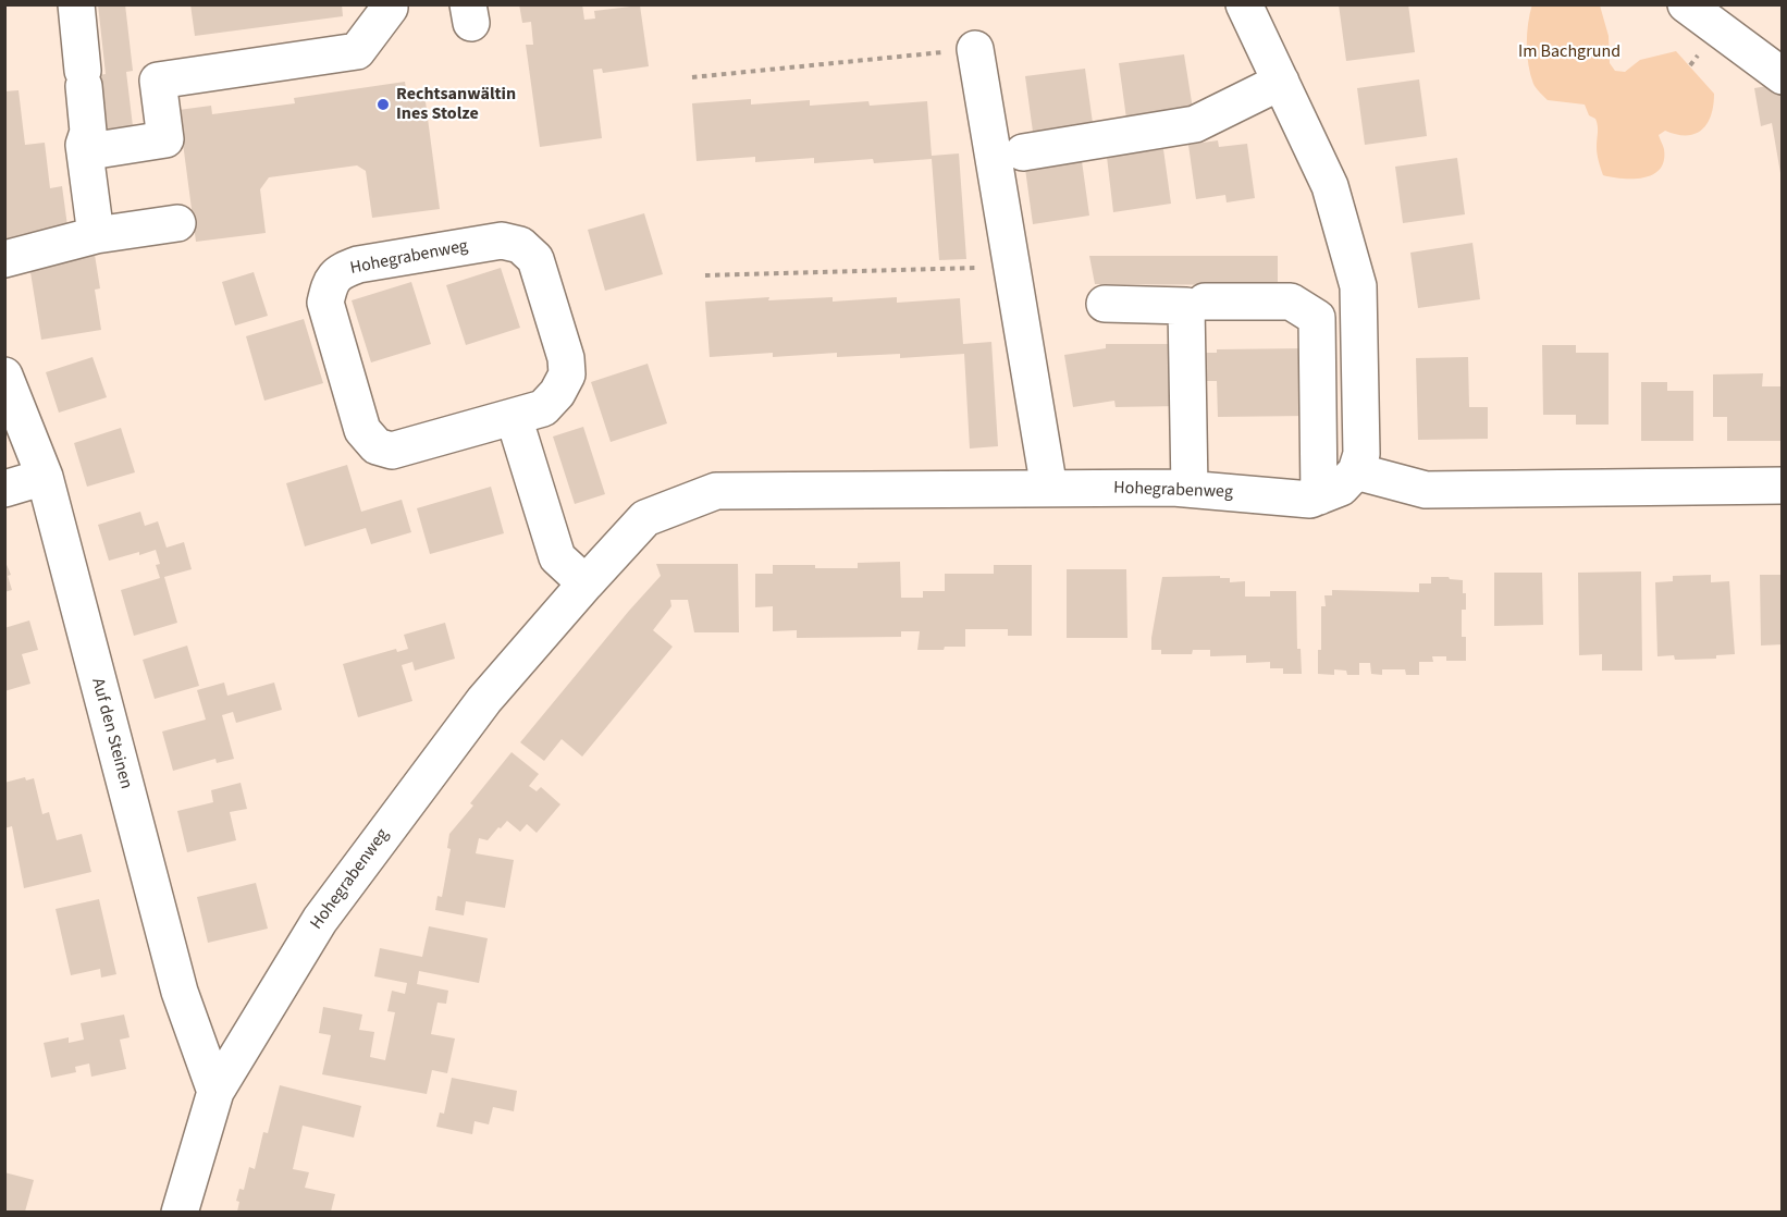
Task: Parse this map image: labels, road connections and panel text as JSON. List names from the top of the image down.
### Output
{
  "streets": {
    "street": ["Hohegrabenweg", "Auf den Steinen"]
  },
  "crossings": [
    ["Hohegrabenweg", "Auf den Steinen"]
  ],
  "parks": ["Im Bachgrund"],
  "places": ["Rechtsanwältin Ines Stolze"]
}
